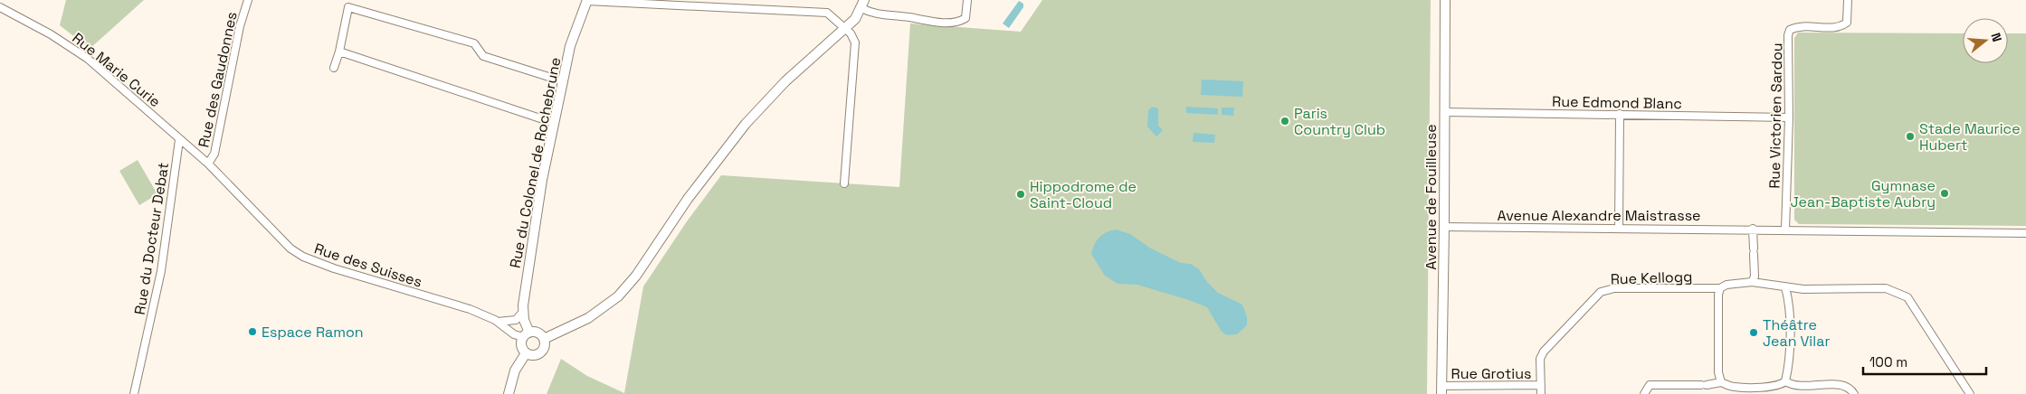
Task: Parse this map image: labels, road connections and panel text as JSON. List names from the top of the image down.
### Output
{
  "streets": {
    "street": [
      "Rue Marie Curie",
      "Rue des Gaudonnes",
      "Rue Edmond Blanc",
      "Rue Victorien Sardou",
      "Rue du Colonel de Rochebrune",
      "Avenue de Fouilleuse",
      "Avenue Alexandre Maistrasse",
      "Rue du Docteur Debat",
      "Rue des Suisses",
      "Rue Kellogg",
      "Rue Grotius"
    ]
  },
  "crossings": [
    ["Rue Marie Curie", "Rue des Gaudonnes"],
    ["Rue Marie Curie", "Rue du Docteur Debat"],
    ["Rue Marie Curie", "Rue des Suisses"],
    ["Rue des Gaudonnes", "Rue des Suisses"],
    ["Rue Edmond Blanc", "Rue Victorien Sardou"],
    ["Rue Edmond Blanc", "Avenue de Fouilleuse"],
    ["Rue Victorien Sardou", "Avenue Alexandre Maistrasse"],
    ["Rue du Colonel de Rochebrune", "Rue des Suisses"],
    ["Avenue de Fouilleuse", "Avenue Alexandre Maistrasse"],
    ["Avenue de Fouilleuse", "Rue Grotius"],
    ["Rue Kellogg", "Rue Grotius"]
  ],
  "places": [
    "Paris Country Club",
    "Stade Maurice Hubert",
    "Gymnase Jean-Baptiste Aubry",
    "Hippodrome de Saint-Cloud",
    "Espace Ramon",
    "Théâtre Jean Vilar"
  ],
  "scale_bar": "100 m",
  "north": "right"
}
